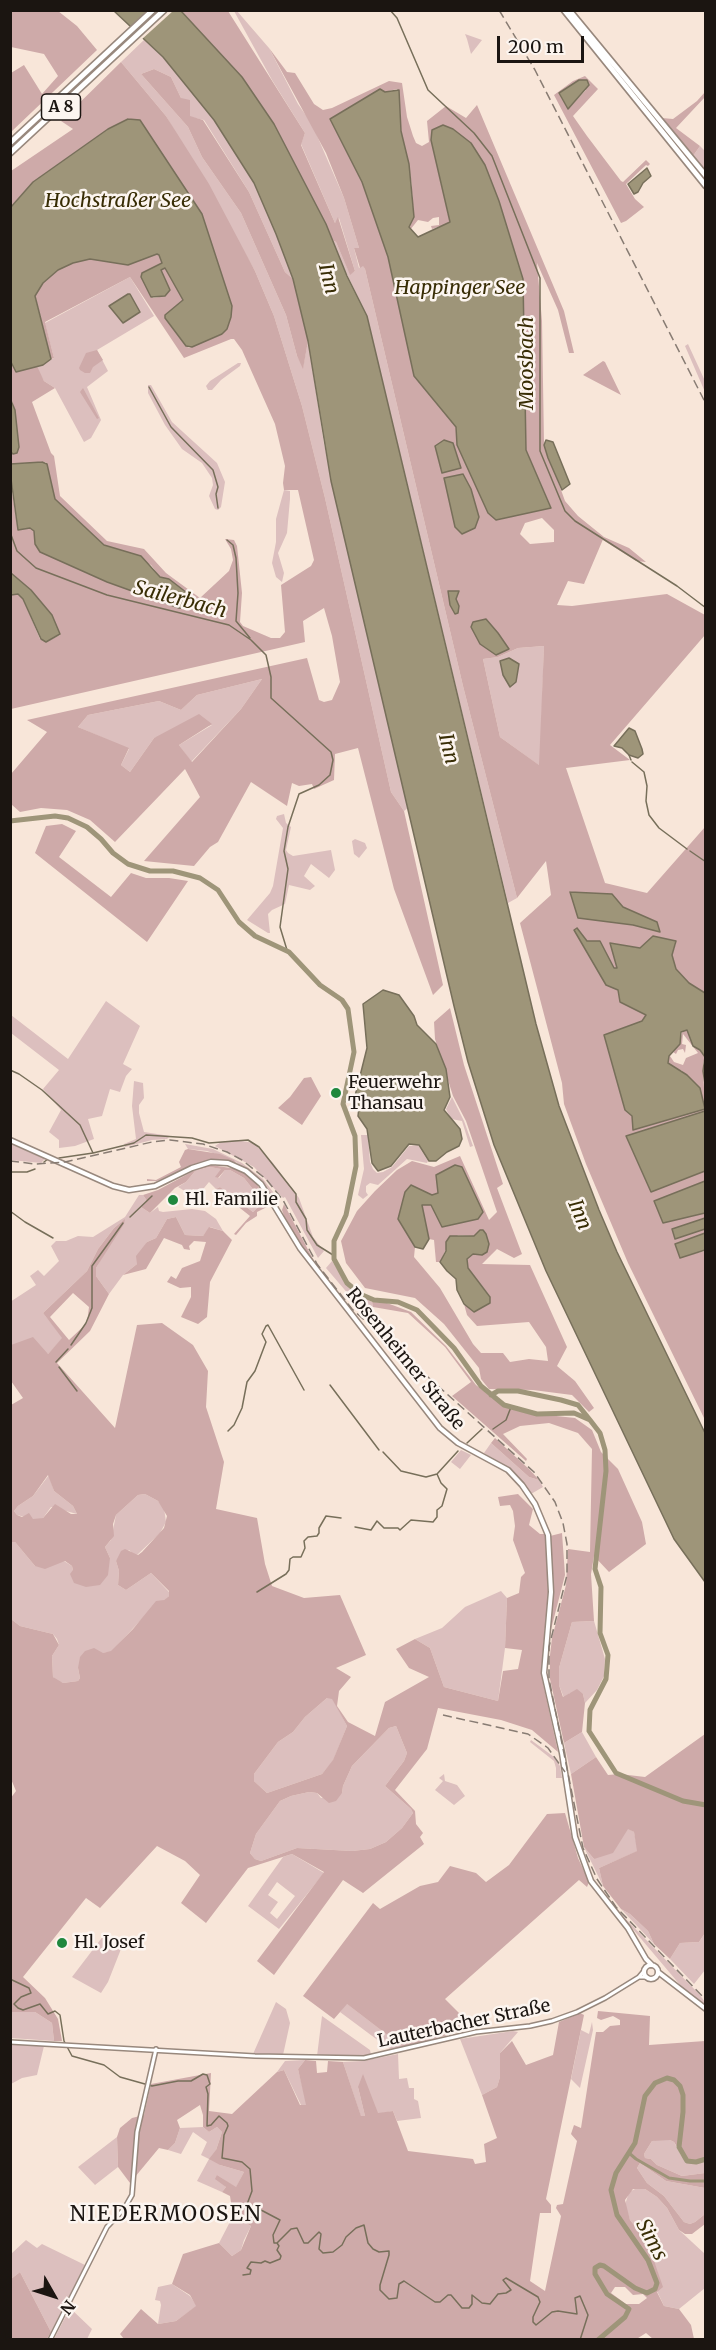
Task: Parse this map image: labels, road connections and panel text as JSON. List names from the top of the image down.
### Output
{
  "streets": {
    "highway": ["A 8"],
    "main road": ["Rosenheimer Straße"],
    "street": ["Lauterbacher Straße"]
  },
  "districts": ["NIEDERMOOSEN"],
  "water": [
    "Hochstraßer See",
    "Inn",
    "Happinger See",
    "Moosbach",
    "Sailerbach",
    "Sims"
  ],
  "places": ["Feuerwehr Thansau", "Hl. Familie", "Hl. Josef"],
  "scale_bar": "200 m",
  "north": "bottom right"
}
